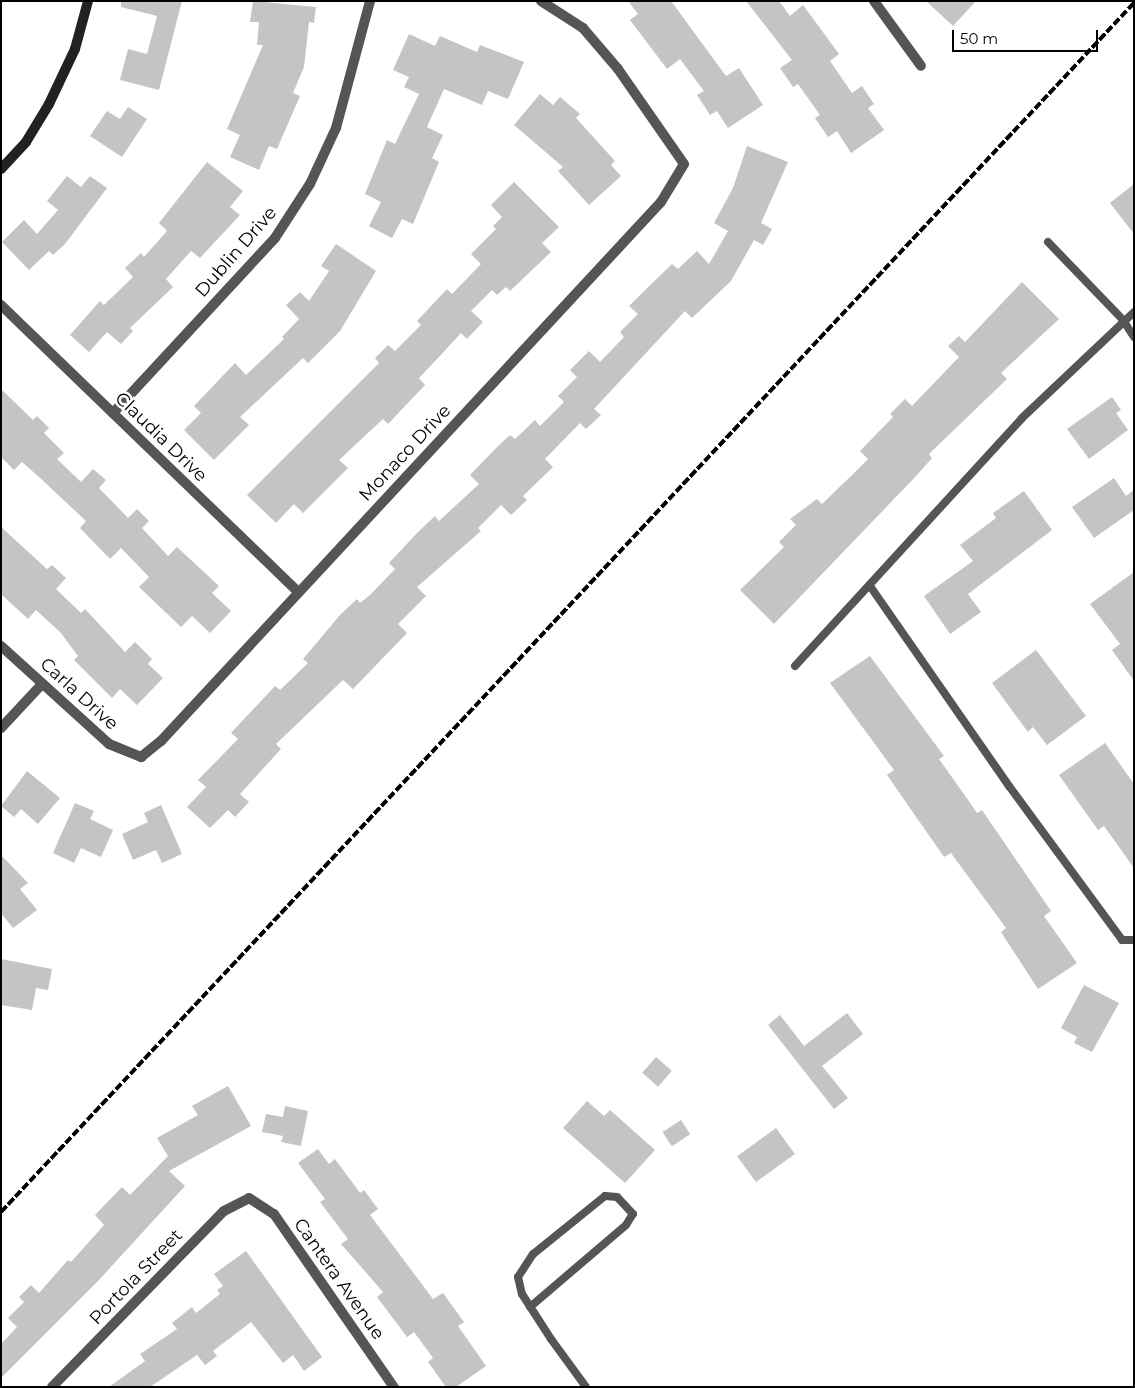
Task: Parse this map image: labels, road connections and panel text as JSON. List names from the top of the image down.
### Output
{
  "streets": {
    "street": [
      "Dublin Drive",
      "Claudia Drive",
      "Monaco Drive",
      "Carla Drive",
      "Portola Street",
      "Cantera Avenue"
    ]
  },
  "crossings": [
    ["Dublin Drive", "Claudia Drive"],
    ["Claudia Drive", "Monaco Drive"],
    ["Monaco Drive", "Carla Drive"],
    ["Portola Street", "Cantera Avenue"]
  ],
  "scale_bar": "50 m"
}
